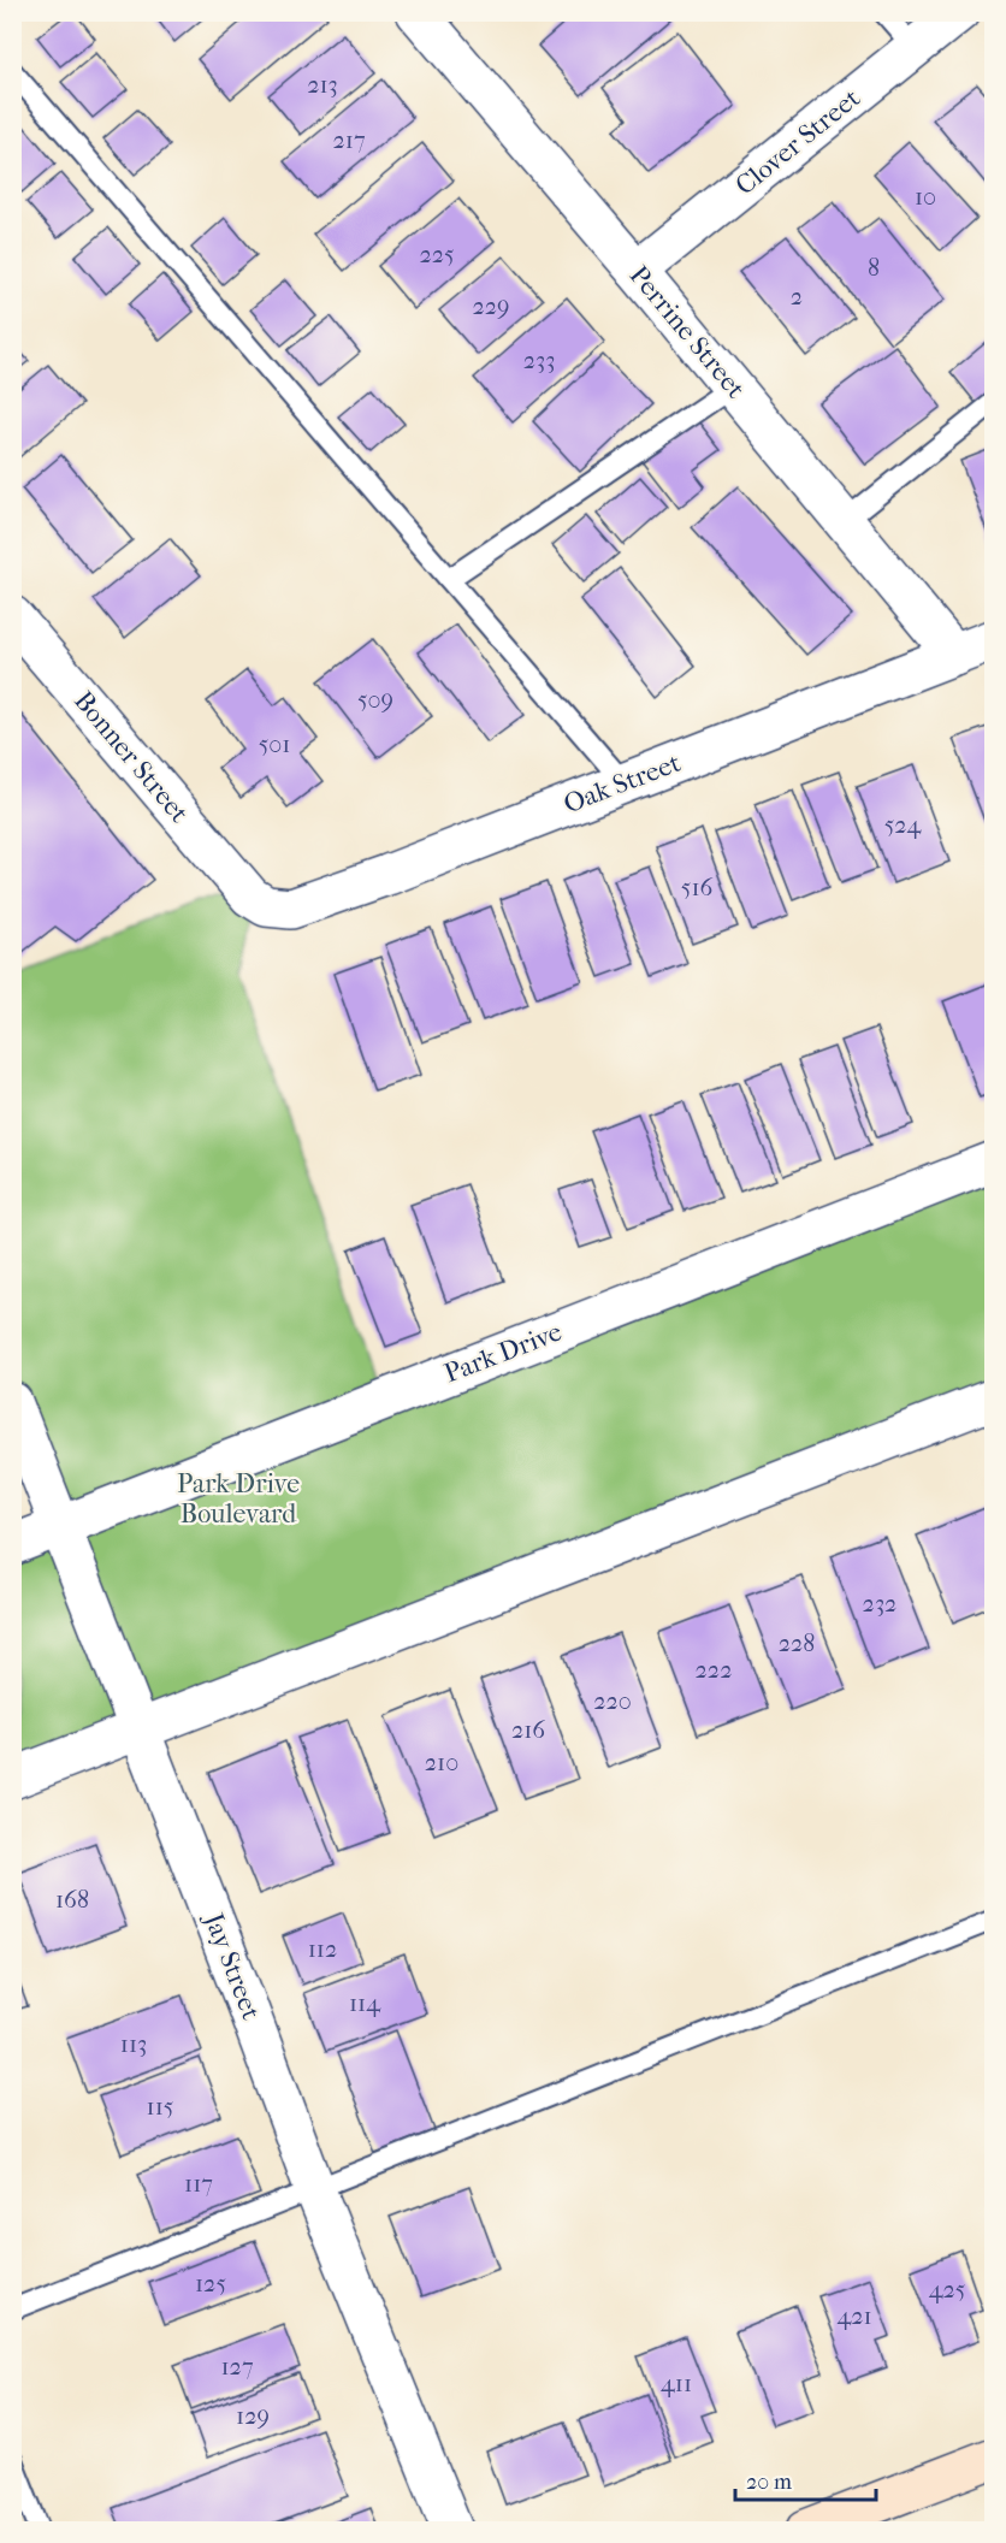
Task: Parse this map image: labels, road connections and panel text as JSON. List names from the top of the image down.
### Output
{
  "streets": {
    "street": [
      "Clover Street",
      "Perrine Street",
      "Bonner Street",
      "Oak Street",
      "Park Drive",
      "Jay Street"
    ]
  },
  "crossings": [
    ["Clover Street", "Perrine Street"],
    ["Perrine Street", "Oak Street"],
    ["Bonner Street", "Oak Street"],
    ["Park Drive", "Jay Street"]
  ],
  "parks": ["Park Drive Boulevard"],
  "house_numbers": [
    "213",
    "217",
    "10",
    "225",
    "8",
    "2",
    "229",
    "233",
    "509",
    "501",
    "524",
    "516",
    "232",
    "228",
    "222",
    "220",
    "216",
    "210",
    "168",
    "112",
    "114",
    "113",
    "115",
    "117",
    "125",
    "425",
    "421",
    "127",
    "411",
    "129"
  ],
  "scale_bar": "20 m"
}
